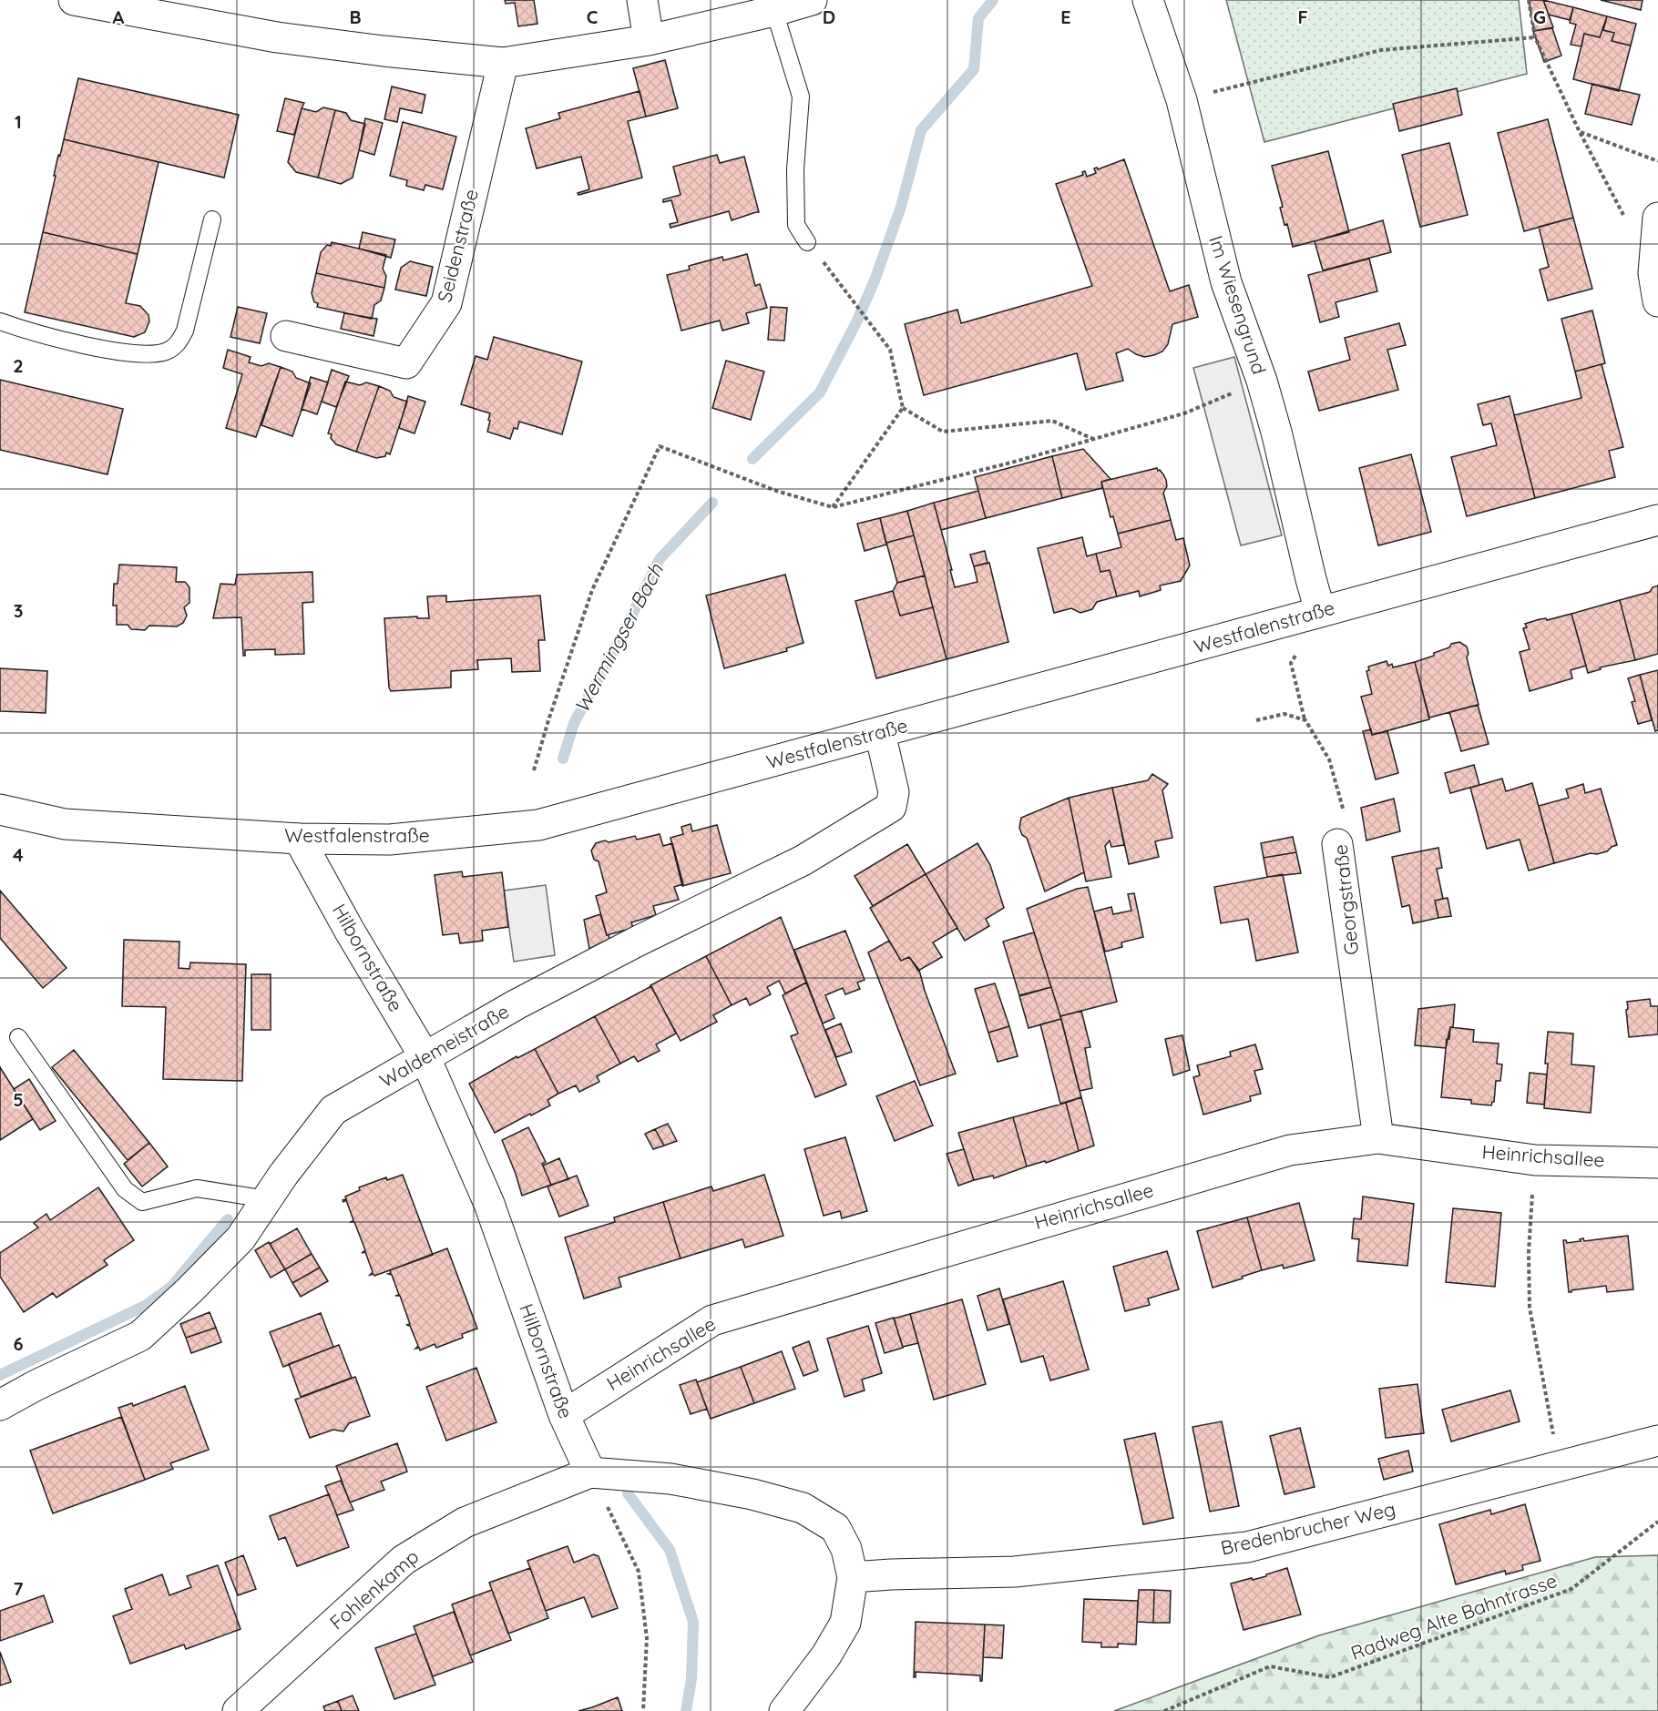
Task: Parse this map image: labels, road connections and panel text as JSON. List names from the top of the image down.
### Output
{
  "streets": {
    "street": [
      "Seidenstraße",
      "Im Wiesengrund",
      "Westfalenstraße",
      "Georgstraße",
      "Hilbornstraße",
      "Waldemeistraße",
      "Heinrichsallee",
      "Bredenbrucher Weg",
      "Fohlenkamp"
    ],
    "path": ["Radweg Alte Bahntrasse"]
  },
  "crossings": [
    ["Im Wiesengrund", "Westfalenstraße"],
    ["Westfalenstraße", "Hilbornstraße"],
    ["Westfalenstraße", "Waldemeistraße"],
    ["Georgstraße", "Heinrichsallee"],
    ["Hilbornstraße", "Waldemeistraße"],
    ["Hilbornstraße", "Heinrichsallee"],
    ["Hilbornstraße", "Fohlenkamp"]
  ],
  "water": ["Wermingser Bach"],
  "grid": {
    "columns": [
      "A",
      "B",
      "C",
      "D",
      "E",
      "F",
      "G"
    ],
    "rows": [
      "1",
      "2",
      "3",
      "4",
      "5",
      "6",
      "7"
    ]
  }
}
